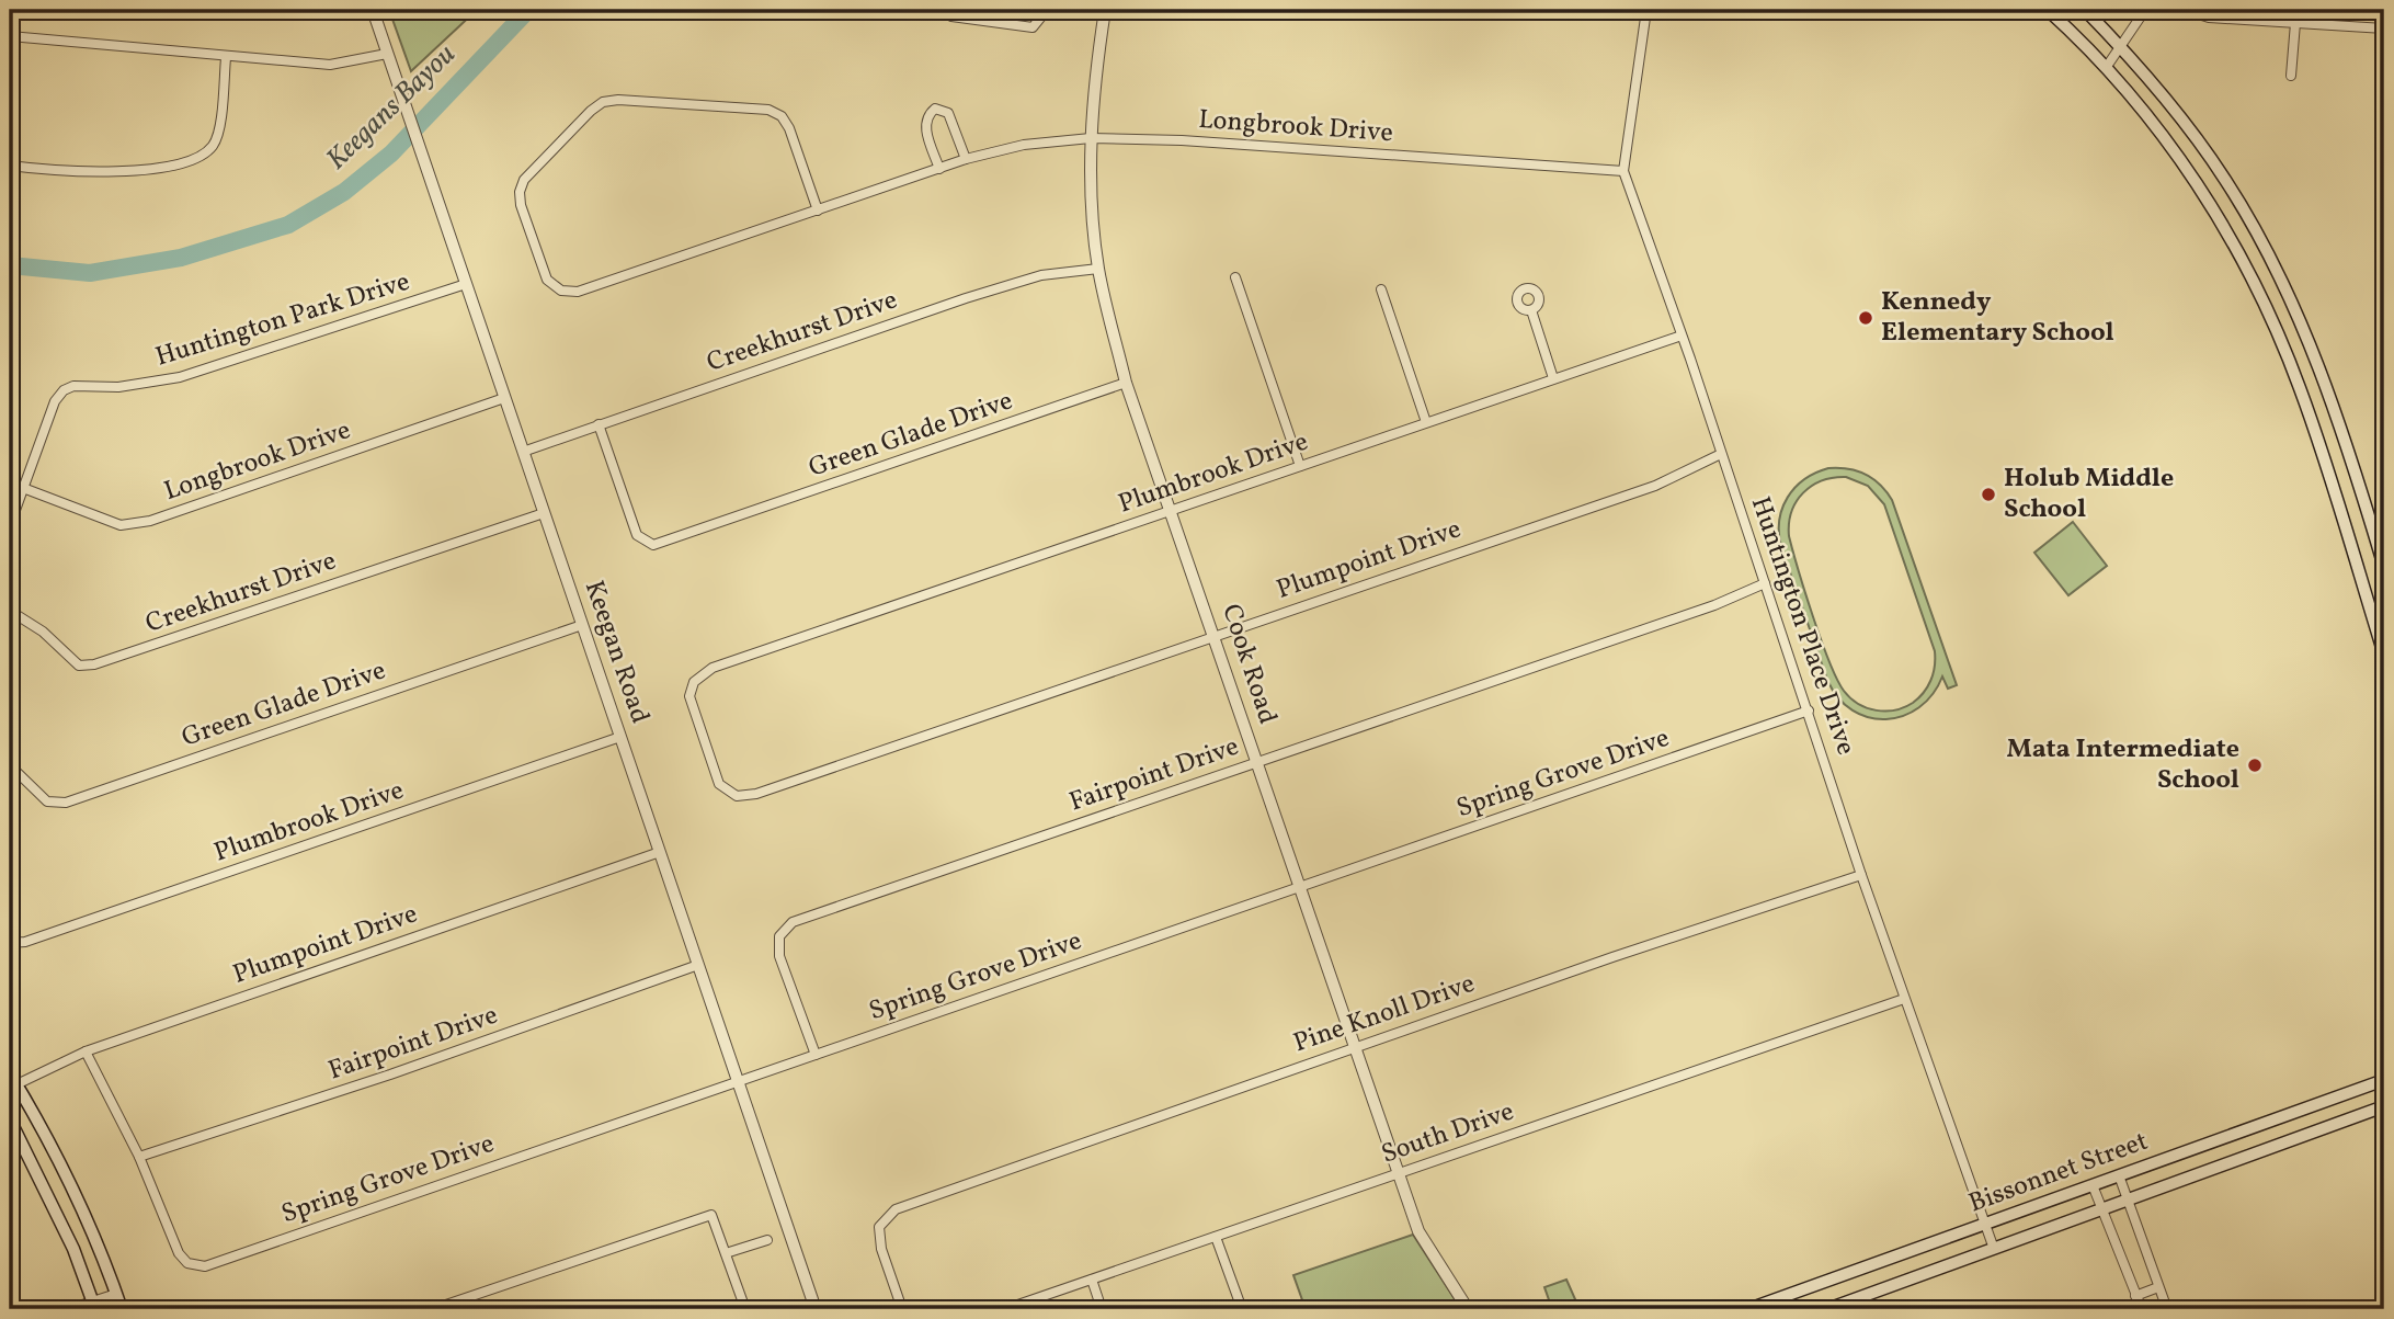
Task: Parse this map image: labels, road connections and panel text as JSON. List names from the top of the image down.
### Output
{
  "streets": {
    "main road": ["Bissonnet Street"],
    "street": [
      "Longbrook Drive",
      "Huntington Park Drive",
      "Creekhurst Drive",
      "Green Glade Drive",
      "Plumbrook Drive",
      "Plumpoint Drive",
      "Huntington Place Drive",
      "Keegan Road",
      "Cook Road",
      "Spring Grove Drive",
      "Fairpoint Drive",
      "Pine Knoll Drive",
      "South Drive"
    ]
  },
  "crossings": [
    ["Longbrook Drive", "Huntington Park Drive"],
    ["Longbrook Drive", "Huntington Place Drive"],
    ["Longbrook Drive", "Keegan Road"],
    ["Longbrook Drive", "Cook Road"],
    ["Huntington Park Drive", "Keegan Road"],
    ["Creekhurst Drive", "Green Glade Drive"],
    ["Creekhurst Drive", "Keegan Road"],
    ["Creekhurst Drive", "Cook Road"],
    ["Green Glade Drive", "Keegan Road"],
    ["Green Glade Drive", "Cook Road"],
    ["Plumbrook Drive", "Plumpoint Drive"],
    ["Plumbrook Drive", "Huntington Place Drive"],
    ["Plumbrook Drive", "Keegan Road"],
    ["Plumbrook Drive", "Cook Road"],
    ["Plumpoint Drive", "Huntington Place Drive"],
    ["Plumpoint Drive", "Keegan Road"],
    ["Plumpoint Drive", "Cook Road"],
    ["Huntington Place Drive", "Spring Grove Drive"],
    ["Huntington Place Drive", "Fairpoint Drive"],
    ["Huntington Place Drive", "Pine Knoll Drive"],
    ["Huntington Place Drive", "South Drive"],
    ["Huntington Place Drive", "Bissonnet Street"],
    ["Keegan Road", "Spring Grove Drive"],
    ["Keegan Road", "Fairpoint Drive"],
    ["Cook Road", "Spring Grove Drive"],
    ["Cook Road", "Fairpoint Drive"],
    ["Cook Road", "Pine Knoll Drive"],
    ["Cook Road", "South Drive"],
    ["Spring Grove Drive", "Fairpoint Drive"]
  ],
  "water": ["Keegans Bayou"],
  "places": ["Kennedy Elementary School", "Holub Middle School", "Mata Intermediate School"]
}
